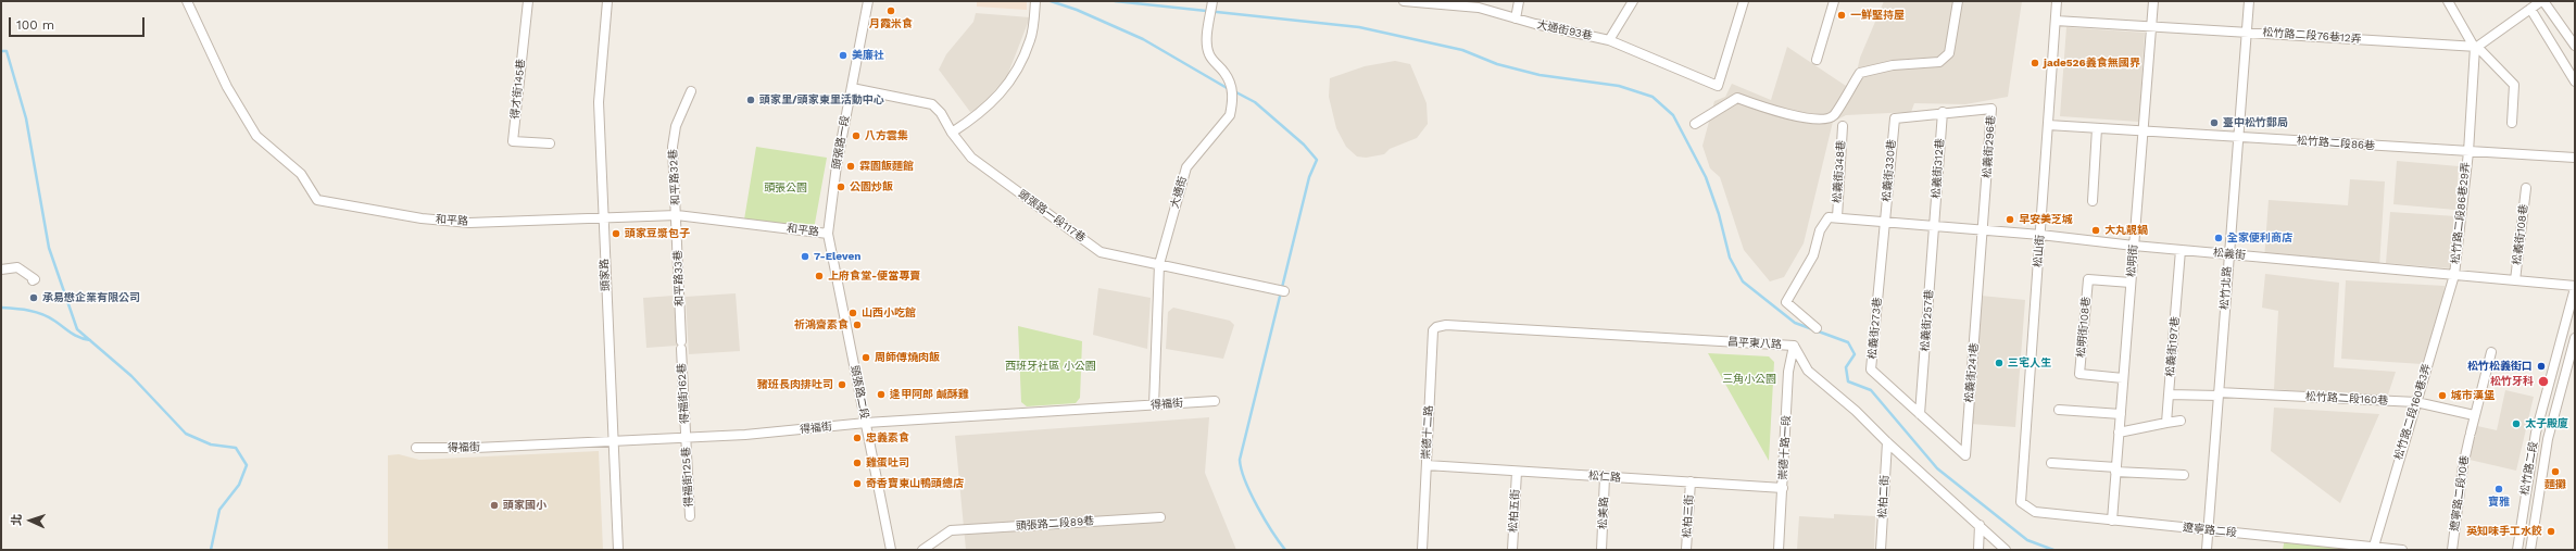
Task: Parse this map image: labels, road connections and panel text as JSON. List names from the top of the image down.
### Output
{
  "streets": {
    "street": [
      "大通街93巷",
      "松竹路二段76巷12弄",
      "得才街145巷",
      "頭張路一段",
      "松竹路二段86巷",
      "松義街296巷",
      "松義街312巷",
      "松義街330巷",
      "松義街348巷",
      "和平路32巷",
      "大通街",
      "松竹路二段86巷29弄",
      "頭張路一段117巷",
      "和平路",
      "松義街108巷",
      "松山街",
      "松義街",
      "松明街",
      "頭家路",
      "和平路33巷",
      "松竹北路",
      "松義街257巷",
      "松明街108巷",
      "松義街273巷",
      "昌平東八路",
      "松義街197巷",
      "松義街241巷",
      "頭張路二段",
      "得福街162巷",
      "松竹路二段160巷",
      "得福街",
      "松竹路二段160巷3弄",
      "崇德十二路",
      "崇德十路一段",
      "松竹路二段",
      "得福街125巷",
      "松仁路",
      "遼寧路二段10巷",
      "松柏二街",
      "松柏五街",
      "松美路",
      "松柏三街",
      "頭張路二段89巷",
      "遼寧路二段"
    ]
  },
  "crossings": [
    ["松竹路二段76巷12弄", "松竹路二段86巷29弄"],
    ["松竹路二段76巷12弄", "松山街"],
    ["松竹路二段76巷12弄", "松明街"],
    ["松竹路二段76巷12弄", "松竹北路"],
    ["頭張路一段", "頭張路一段117巷"],
    ["頭張路一段", "和平路"],
    ["頭張路一段", "頭張路二段"],
    ["松竹路二段86巷", "松竹路二段86巷29弄"],
    ["松竹路二段86巷", "松山街"],
    ["松竹路二段86巷", "松明街"],
    ["松竹路二段86巷", "松竹北路"],
    ["松義街296巷", "松義街312巷"],
    ["松義街296巷", "松義街330巷"],
    ["松義街296巷", "松義街"],
    ["松義街296巷", "松義街241巷"],
    ["松義街312巷", "松義街"],
    ["松義街312巷", "松義街257巷"],
    ["松義街330巷", "松義街"],
    ["松義街330巷", "松義街273巷"],
    ["松義街348巷", "松義街"],
    ["和平路32巷", "和平路"],
    ["和平路32巷", "和平路33巷"],
    ["大通街", "頭張路一段117巷"],
    ["大通街", "得福街"],
    ["松竹路二段86巷29弄", "松義街"],
    ["松竹路二段86巷29弄", "松竹路二段160巷3弄"],
    ["和平路", "頭家路"],
    ["和平路", "和平路33巷"],
    ["和平路", "頭張路二段"],
    ["松義街108巷", "松義街"],
    ["松山街", "松義街"],
    ["松山街", "遼寧路二段"],
    ["松義街", "松明街"],
    ["松義街", "松竹北路"],
    ["松義街", "松義街257巷"],
    ["松義街", "松義街273巷"],
    ["松義街", "松義街197巷"],
    ["松義街", "松義街241巷"],
    ["松義街", "松竹路二段160巷3弄"],
    ["松義街", "松竹路二段"],
    ["松明街", "松明街108巷"],
    ["松明街", "遼寧路二段"],
    ["頭家路", "得福街"],
    ["和平路33巷", "得福街162巷"],
    ["松竹北路", "松竹路二段160巷"],
    ["松竹北路", "遼寧路二段"],
    ["松義街257巷", "松義街273巷"],
    ["松義街257巷", "松義街241巷"],
    ["松義街273巷", "松義街241巷"],
    ["昌平東八路", "崇德十二路"],
    ["昌平東八路", "崇德十路一段"],
    ["昌平東八路", "松柏二街"],
    ["頭張路二段", "得福街"],
    ["得福街162巷", "得福街"],
    ["得福街162巷", "得福街125巷"],
    ["松竹路二段160巷", "松竹路二段160巷3弄"],
    ["松竹路二段160巷", "遼寧路二段10巷"],
    ["得福街", "得福街125巷"],
    ["松竹路二段160巷3弄", "遼寧路二段"],
    ["崇德十二路", "松仁路"],
    ["崇德十路一段", "松仁路"],
    ["松仁路", "松柏五街"],
    ["松仁路", "松美路"],
    ["松仁路", "松柏三街"]
  ],
  "parks": ["頭張公園", "西班牙社區 小公園", "三角小公園"],
  "places": [
    "月霞米食",
    "一鮮堅持屋",
    "美廉社",
    "jade526義食無國界",
    "頭家里/頭家東里活動中心",
    "臺中松竹郵局",
    "八方雲集",
    "霖園飯麵館",
    "公園炒飯",
    "早安美芝城",
    "大丸靚鍋",
    "頭家豆漿包子",
    "全家便利商店",
    "7-Eleven",
    "上府食堂-便當專賣",
    "承易懋企業有限公司",
    "山西小吃館",
    "祈鴻齋素食",
    "周師傅燒肉飯",
    "三宅人生",
    "松竹松義街口",
    "松竹牙科",
    "豬班長肉排吐司",
    "逢甲阿郎 鹹酥雞",
    "城市漢堡",
    "太子殿廈",
    "忠義素食",
    "雞蛋吐司",
    "麵攤",
    "奇香寶東山鴨頭總店",
    "寶雅",
    "頭家國小",
    "英知味手工水餃"
  ],
  "scale_bar": "100 m",
  "north": "left"
}
